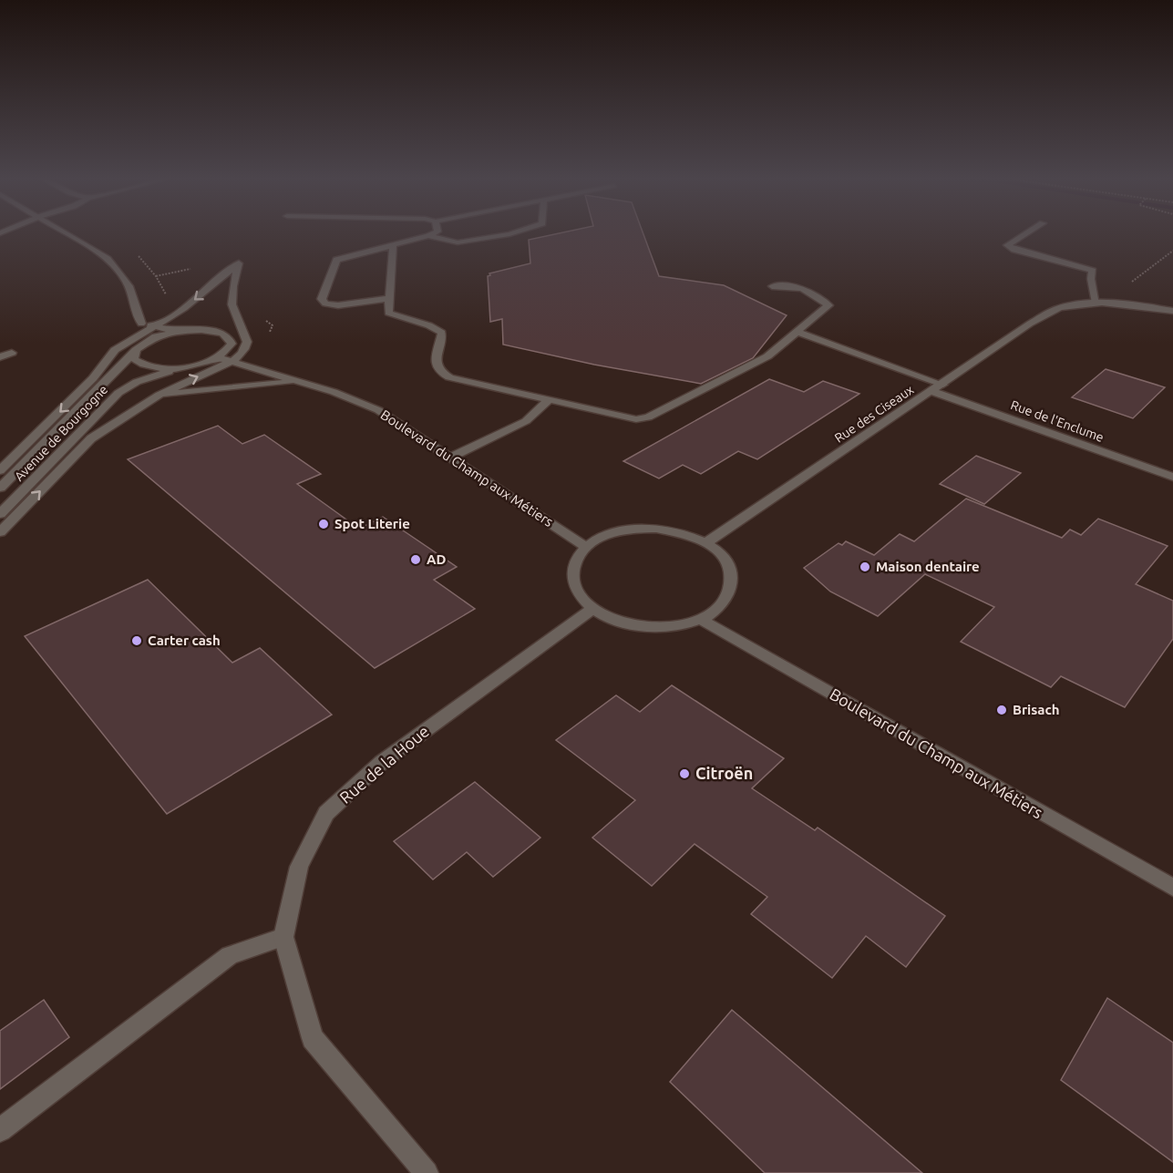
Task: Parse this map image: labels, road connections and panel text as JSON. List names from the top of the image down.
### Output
{
  "streets": {
    "street": [
      "Rue des Ciseaux",
      "Rue de l'Enclume",
      "Avenue de Bourgogne",
      "Boulevard du Champ aux Métiers",
      "Rue de la Houe"
    ]
  },
  "crossings": [
    ["Rue des Ciseaux", "Rue de l'Enclume"],
    ["Rue des Ciseaux", "Boulevard du Champ aux Métiers"],
    ["Rue des Ciseaux", "Rue de la Houe"],
    ["Avenue de Bourgogne", "Boulevard du Champ aux Métiers"],
    ["Boulevard du Champ aux Métiers", "Rue de la Houe"]
  ],
  "places": [
    "Spot Literie",
    "AD",
    "Maison dentaire",
    "Carter cash",
    "Brisach",
    "Citroën"
  ]
}
